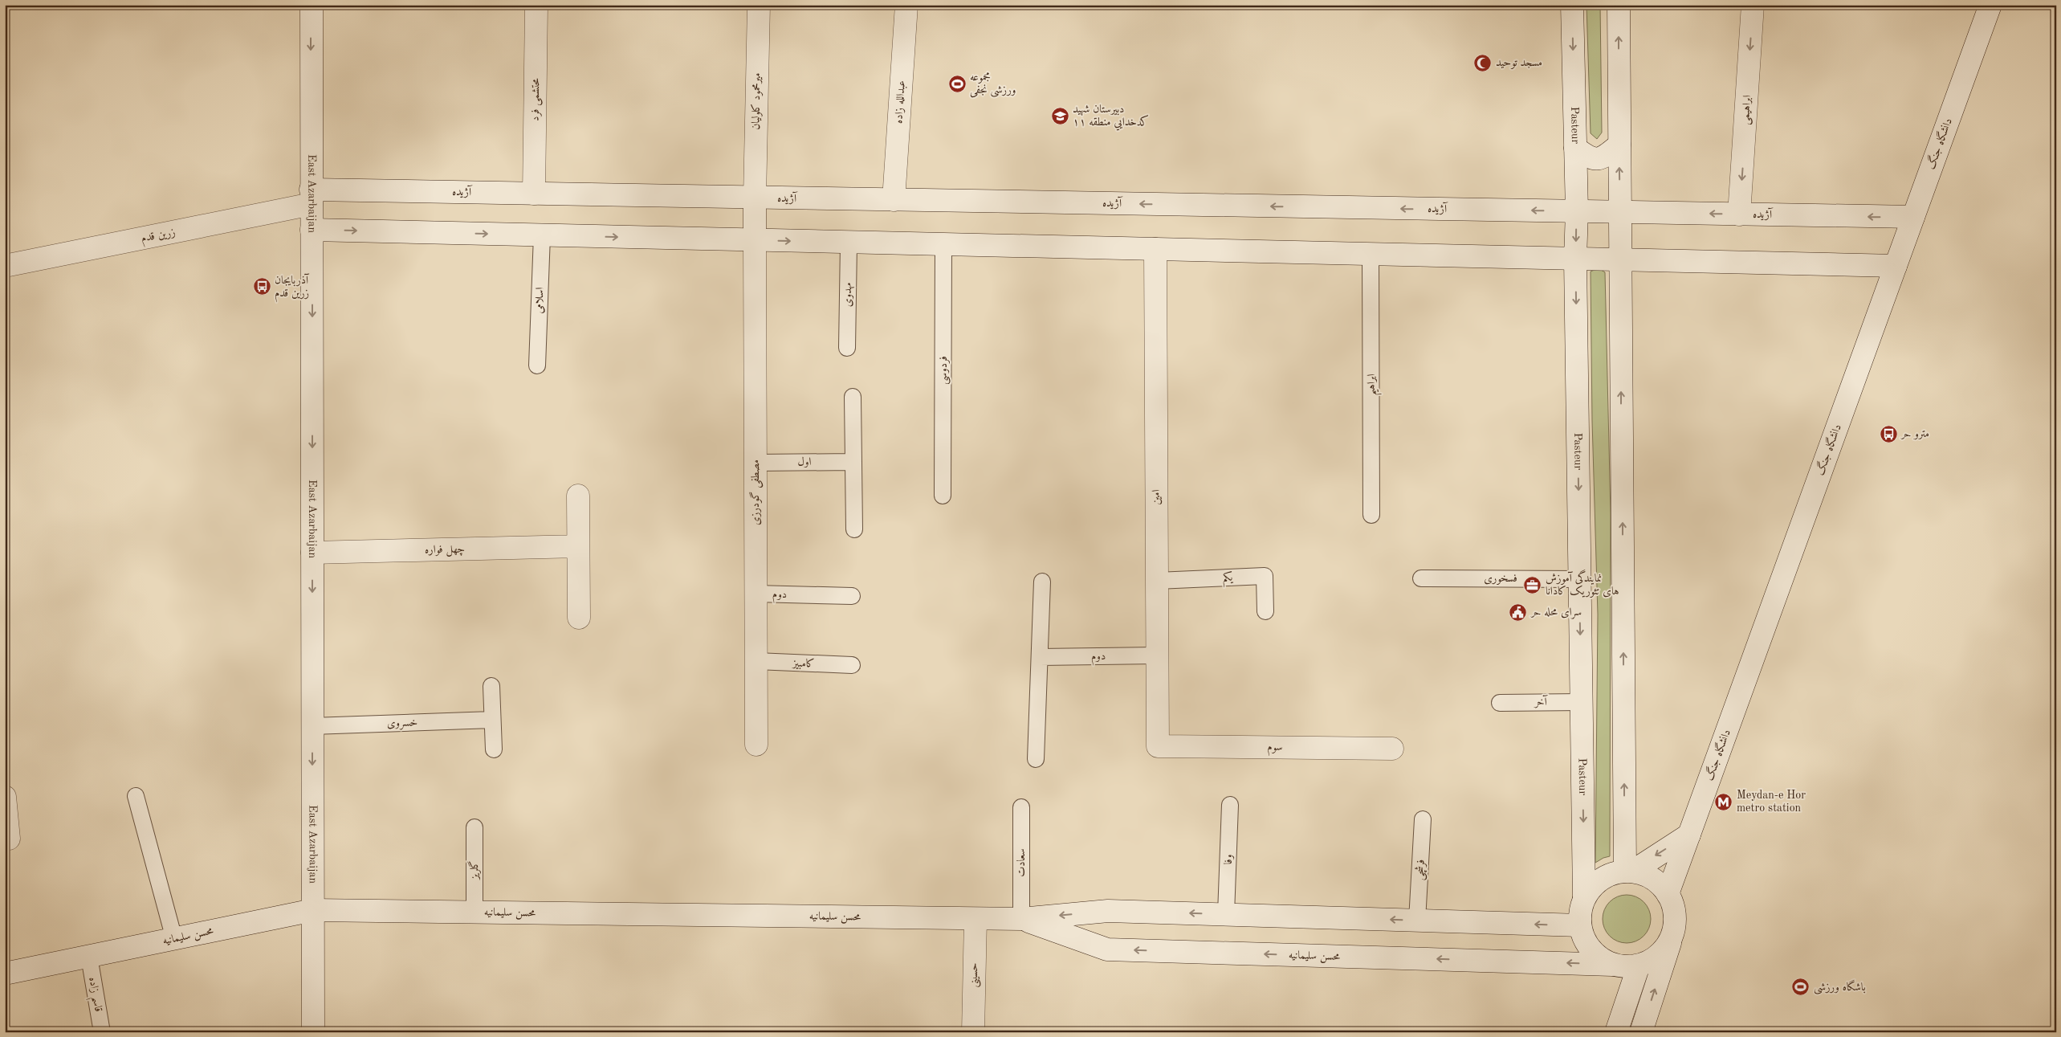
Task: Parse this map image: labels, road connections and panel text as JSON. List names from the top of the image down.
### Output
{
  "streets": {
    "main road": [
      "محتشمی فرد",
      "میرمحمود کلولیان",
      "عبدالله زاده",
      "ابراهیمی",
      "Pasteur",
      "دانشگاه جنگ",
      "آژیده",
      "East Azarbaijan",
      "زرین قدم",
      "مصطفی گودرزی",
      "امین",
      "چهل فواره",
      "سوم",
      "محسن سلیمانیه",
      "حسینی"
    ],
    "lane": [
      "مهدوی",
      "اسلامی",
      "فردوسی",
      "ابراهیم",
      "اول",
      "یکم",
      "فسخوری",
      "دوم",
      "کامبیز",
      "آخر",
      "خسروی",
      "وفا",
      "سعادت",
      "گلریز",
      "فرشچی",
      "قاسم زاده"
    ]
  },
  "crossings": [
    ["محتشمی فرد", "آژیده"],
    ["میرمحمود کلولیان", "آژیده"],
    ["میرمحمود کلولیان", "مصطفی گودرزی"],
    ["عبدالله زاده", "آژیده"],
    ["ابراهیمی", "آژیده"],
    ["Pasteur", "دانشگاه جنگ"],
    ["Pasteur", "آژیده"],
    ["Pasteur", "فسخوری"],
    ["Pasteur", "آخر"],
    ["Pasteur", "محسن سلیمانیه"],
    ["دانشگاه جنگ", "آژیده"],
    ["دانشگاه جنگ", "محسن سلیمانیه"],
    ["آژیده", "East Azarbaijan"],
    ["آژیده", "زرین قدم"],
    ["East Azarbaijan", "زرین قدم"],
    ["East Azarbaijan", "چهل فواره"],
    ["East Azarbaijan", "خسروی"],
    ["East Azarbaijan", "محسن سلیمانیه"],
    ["اول", "مصطفی گودرزی"],
    ["مصطفی گودرزی", "دوم"],
    ["مصطفی گودرزی", "کامبیز"],
    ["امین", "یکم"],
    ["امین", "دوم"],
    ["امین", "سوم"],
    ["وفا", "محسن سلیمانیه"],
    ["سعادت", "محسن سلیمانیه"],
    ["گلریز", "محسن سلیمانیه"],
    ["فرشچی", "محسن سلیمانیه"],
    ["محسن سلیمانیه", "حسینی"],
    ["محسن سلیمانیه", "قاسم زاده"]
  ],
  "one_way": ["East Azarbaijan", "محسن سلیمانیه"],
  "places": {
    "mosque": ["مسجد توحید"],
    "sports": ["مجموعه ورزشی نجفی", "باشگاه ورزشی"],
    "school or university": ["دبيرستان شهيد كدخدايي منطقه ١١"],
    "bus stop": ["آذربایجان زرین قدم", "مترو حر"],
    "office": ["نمایندگی آموزش های تئوریک کادانا"],
    "public building": ["سرای محله حر"],
    "metro station": ["Meydan-e Hor metro station"]
  }
}
